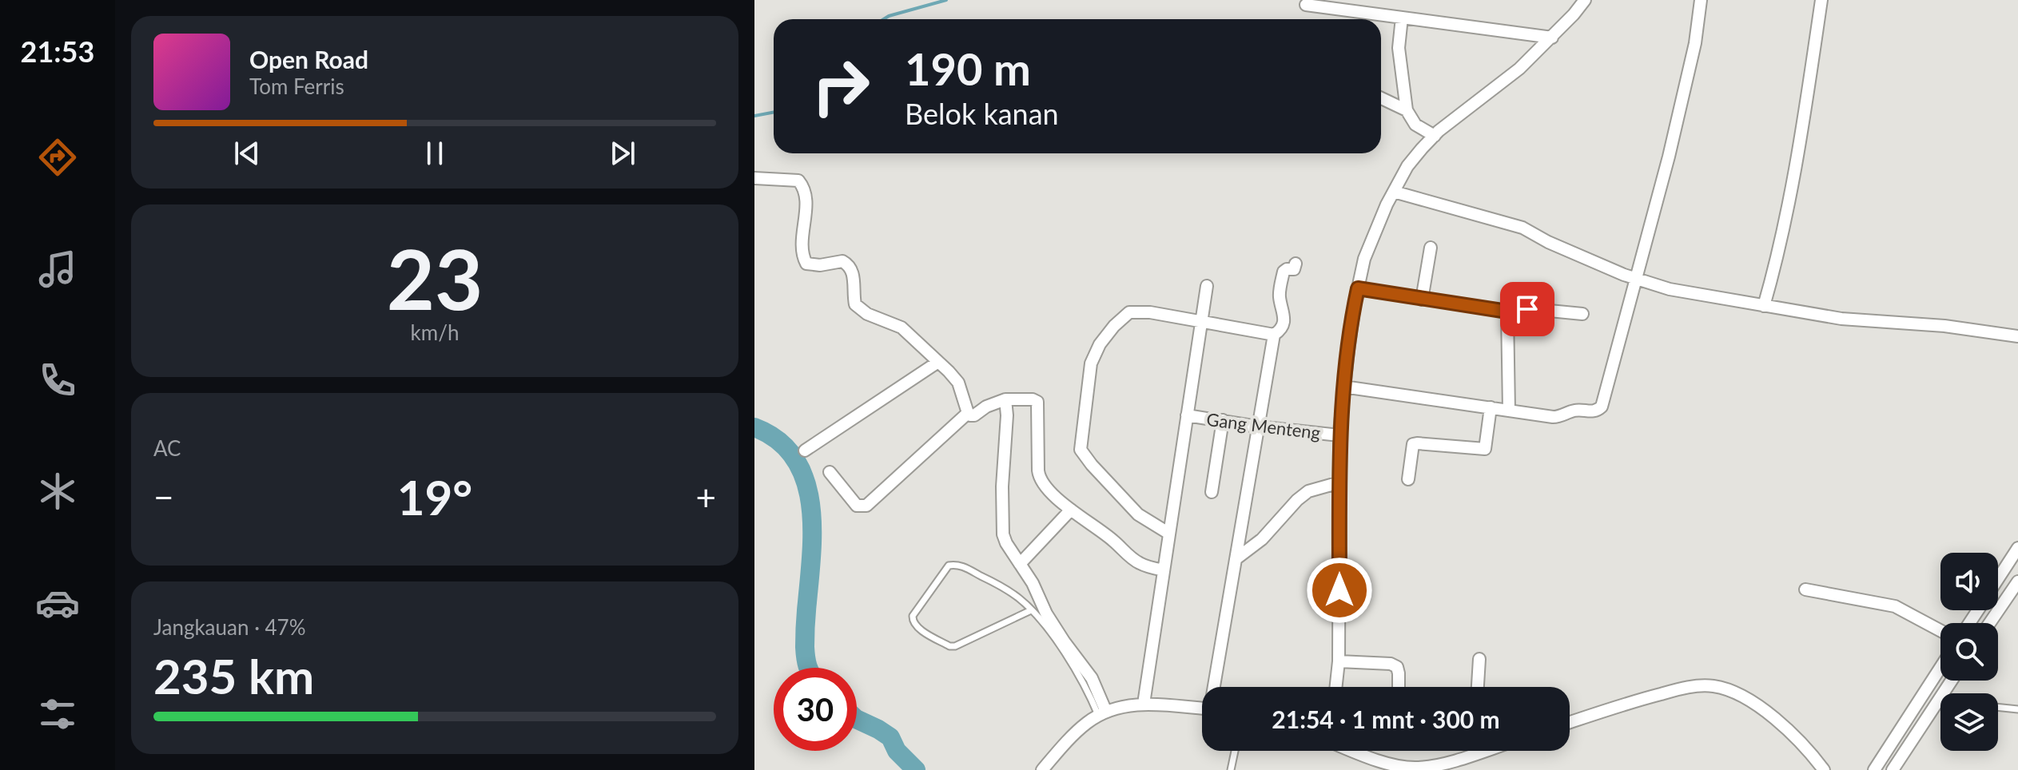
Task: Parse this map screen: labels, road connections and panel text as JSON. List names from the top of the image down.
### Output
{
  "streets": {
    "street": ["Gang Menteng"]
  },
  "page": {
    "tabs": "21:53",
    "turn": ["190 m", "Belok kanan"],
    "song": ["Open Road", "Tom Ferris"],
    "tile": [
      ["23", "km/h"],
      "AC",
      ["Jangkauan · 47%", "235 km"]
    ],
    "heat": ["−", "19°", "+"],
    "limit": "30",
    "trip": "21:54 · 1 mnt · 300 m"
  }
}
